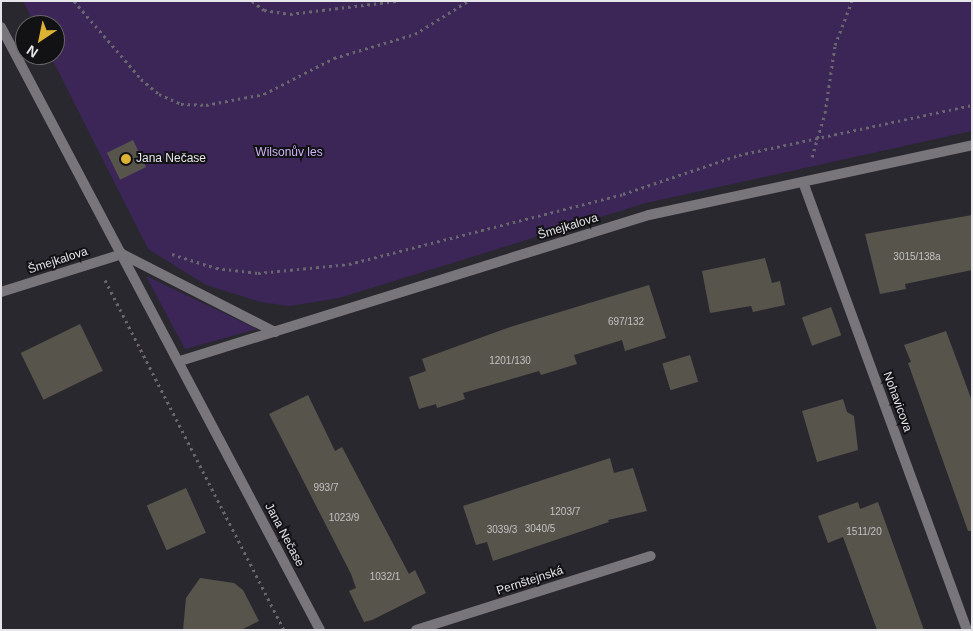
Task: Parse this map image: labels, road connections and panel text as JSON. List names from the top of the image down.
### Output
{
  "streets": {
    "street": [
      "Šmejkalova",
      "Nohavicova",
      "Jana Nečase",
      "Pernštejnská"
    ]
  },
  "crossings": [
    ["Šmejkalova", "Nohavicova"],
    ["Šmejkalova", "Jana Nečase"]
  ],
  "parks": ["Wilsonův les"],
  "places": ["Jana Nečase"],
  "house_numbers": [
    "3015/138a",
    "697/132",
    "1201/130",
    "993/7",
    "1203/7",
    "1023/9",
    "3040/5",
    "3039/3",
    "1511/20",
    "1032/1"
  ],
  "north": "bottom left"
}
